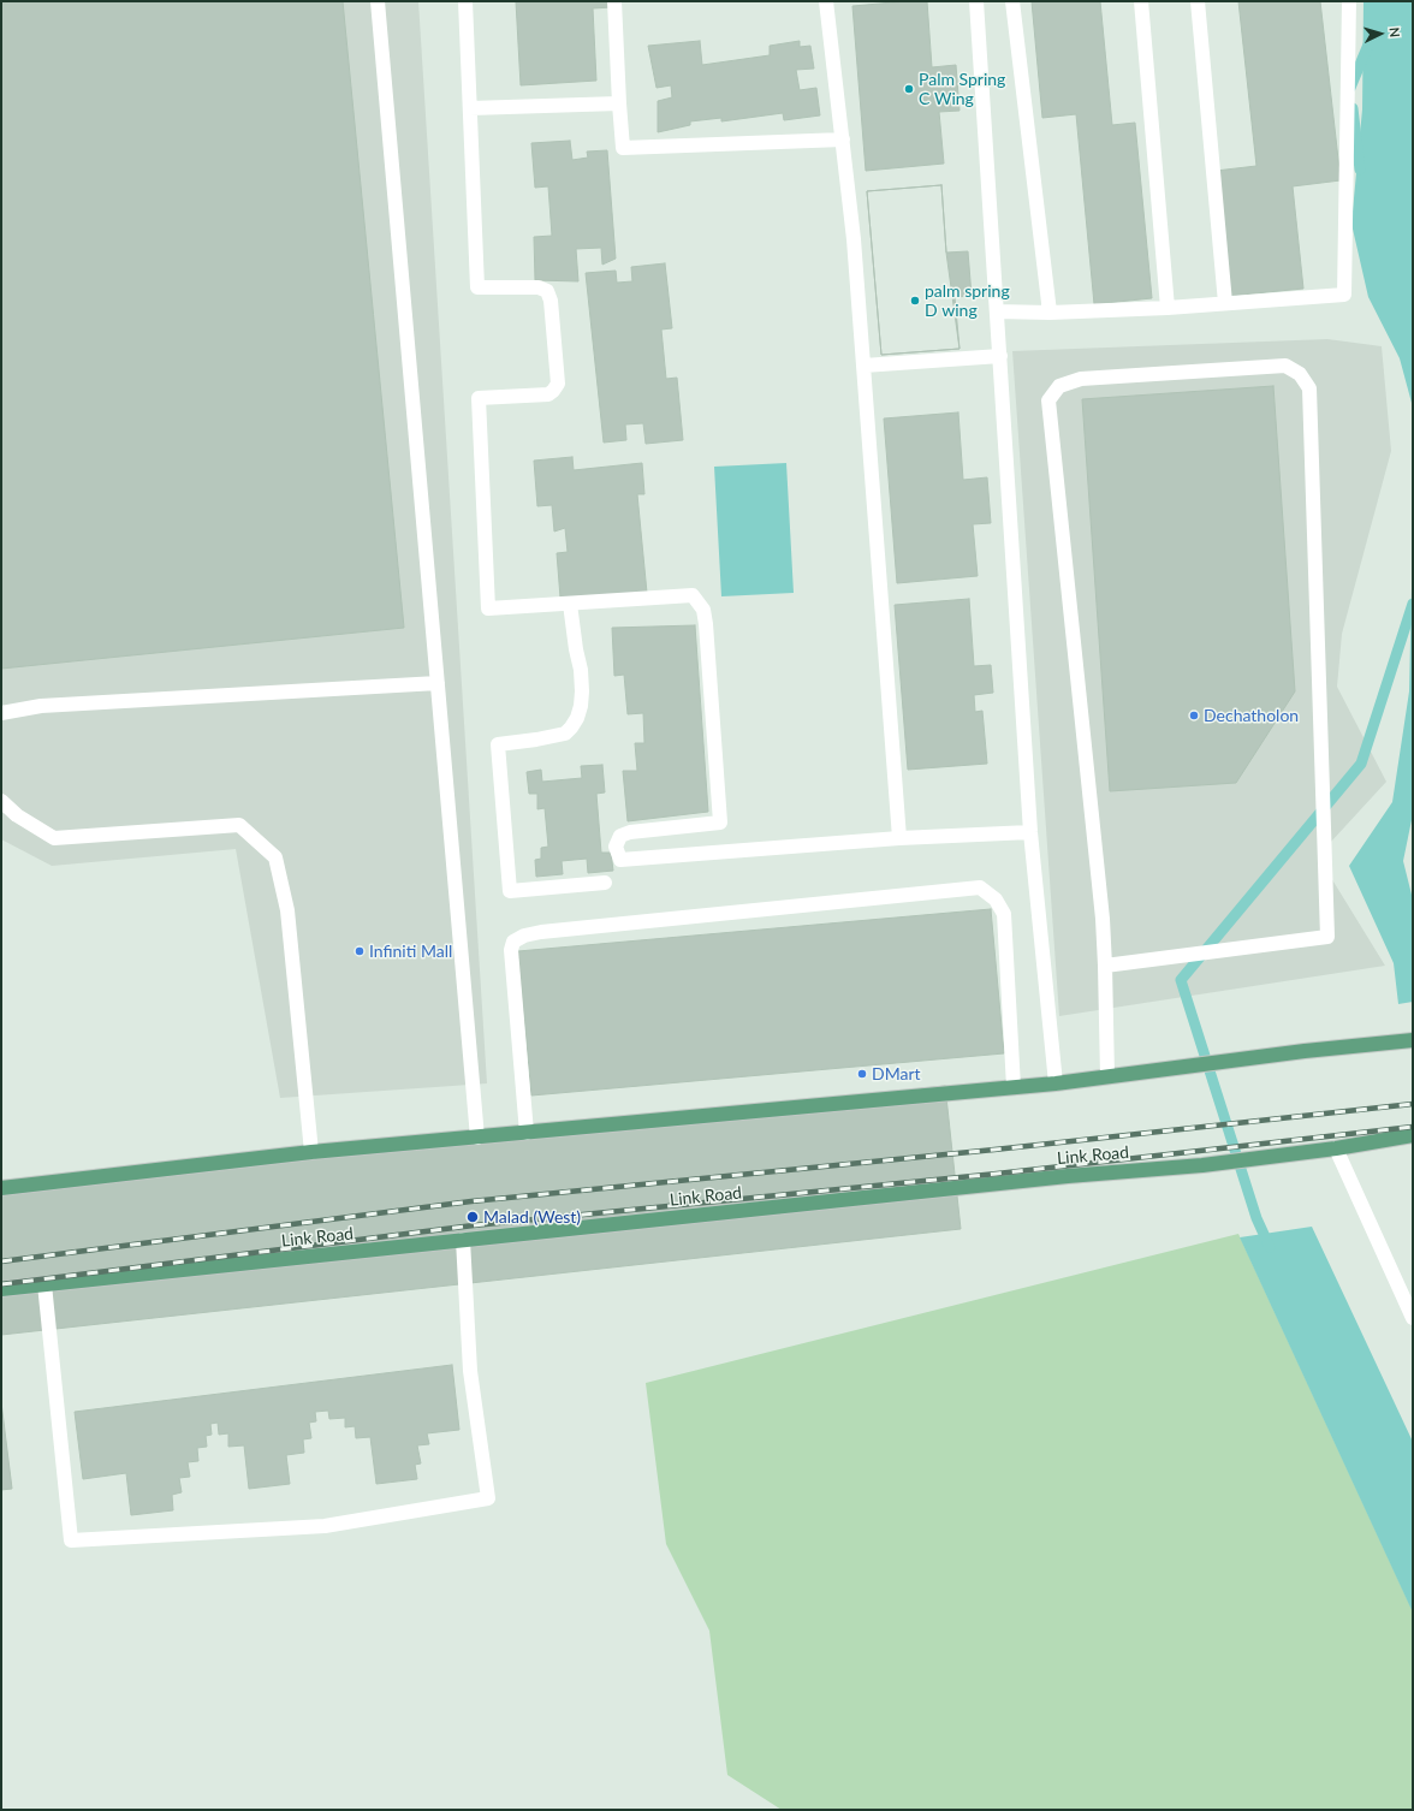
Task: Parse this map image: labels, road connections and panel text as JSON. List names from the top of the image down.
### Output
{
  "streets": {
    "main road": ["Link Road"]
  },
  "places": [
    "Palm Spring C Wing",
    "palm spring D wing",
    "Dechatholon",
    "Infiniti Mall",
    "DMart",
    "Malad (West)"
  ],
  "north": "right"
}
